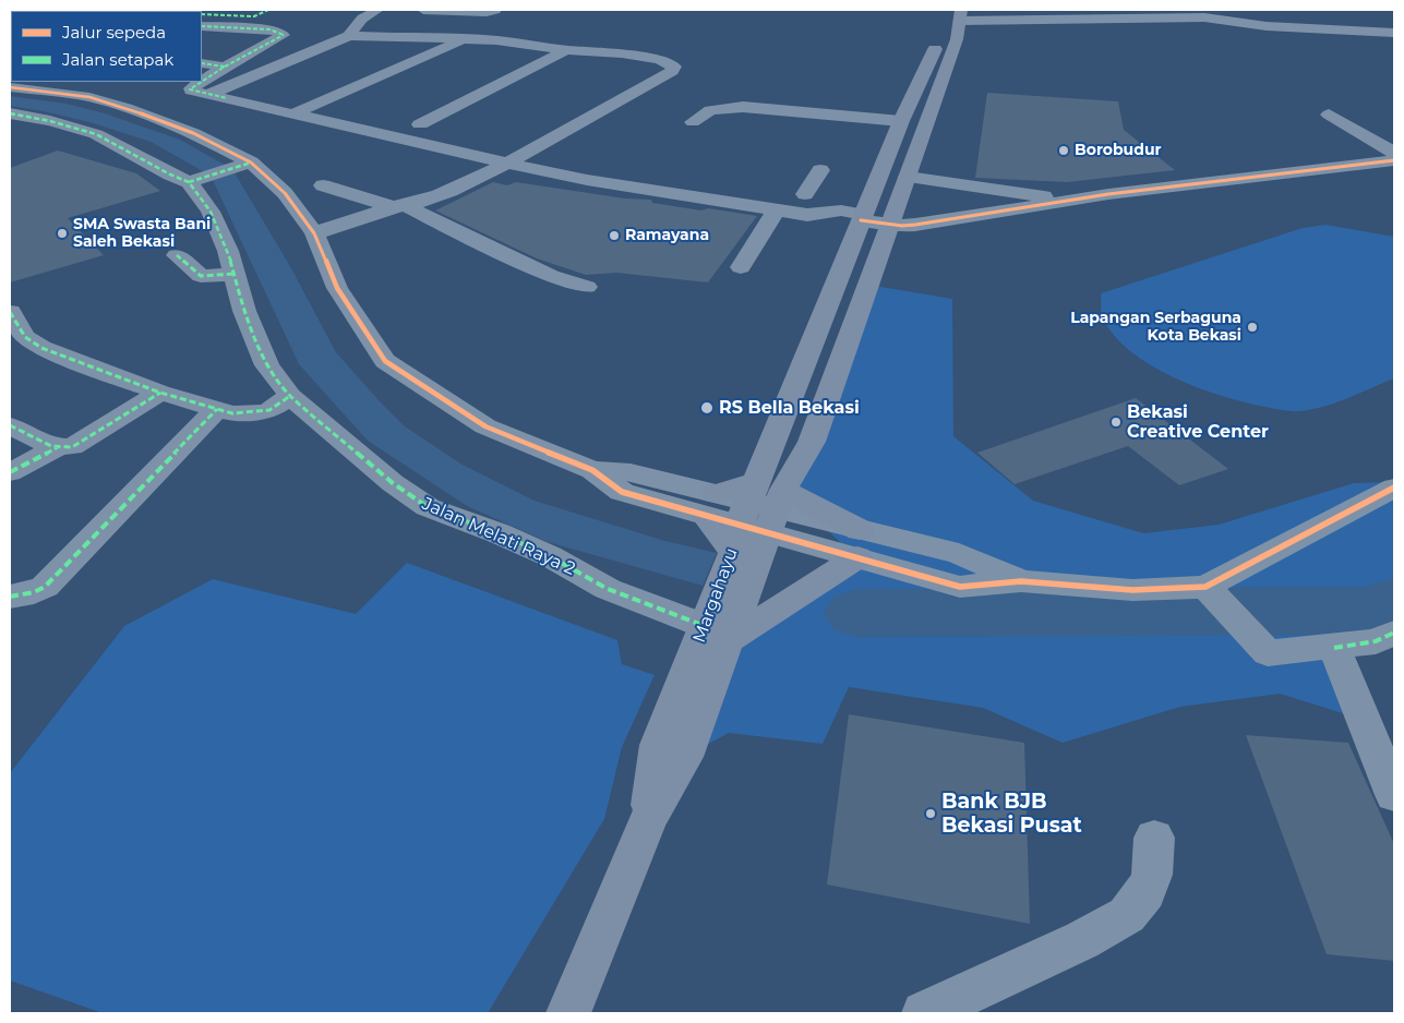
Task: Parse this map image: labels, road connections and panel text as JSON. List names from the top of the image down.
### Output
{
  "streets": {
    "main road": ["Margahayu"],
    "street": ["Jalan Melati Raya 2"]
  },
  "crossings": [
    ["Jalan Melati Raya 2", "Margahayu"]
  ],
  "places": [
    "Borobudur",
    "SMA Swasta Bani Saleh Bekasi",
    "Ramayana",
    "Lapangan Serbaguna Kota Bekasi",
    "RS Bella Bekasi",
    "Bekasi Creative Center",
    "Bank BJB Bekasi Pusat"
  ],
  "legend": ["Jalur sepeda", "Jalan setapak"]
}
